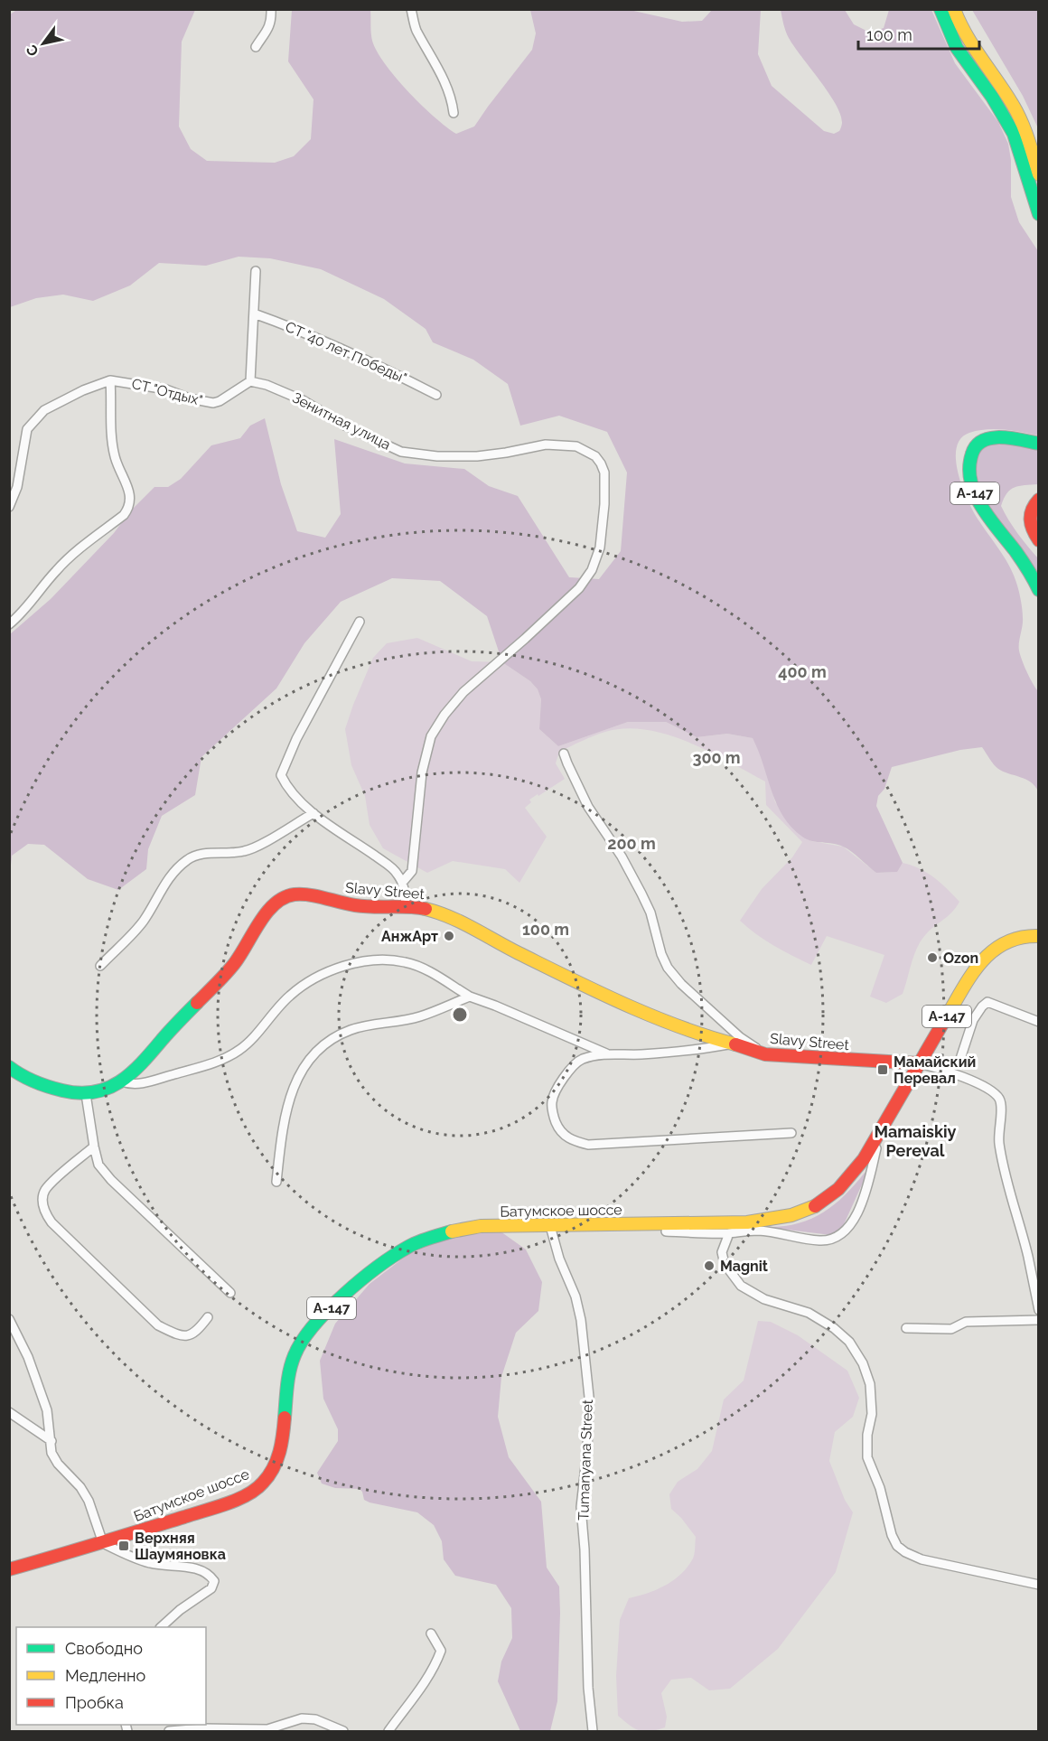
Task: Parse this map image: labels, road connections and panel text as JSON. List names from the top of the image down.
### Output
{
  "streets": {
    "main road": ["А-147", "Slavy Street", "Батумское шоссе"],
    "street": [
      "СТ \"40 лет Победы\"",
      "СТ \"Отдых\"",
      "Зенитная улица",
      "Tumanyana Street"
    ]
  },
  "crossings": [
    ["СТ \"Отдых\"", "Зенитная улица"],
    ["Slavy Street", "Батумское шоссе"],
    ["Батумское шоссе", "Tumanyana Street"]
  ],
  "districts": ["Mamaiskiy Pereval"],
  "places": {
    "other": ["АнжАрт", "Ozon", "Magnit"],
    "transit": ["Мамайский Перевал", "Верхняя Шаумяновка"]
  },
  "legend": ["Свободно", "Медленно", "Пробка"],
  "scale_bar": "100 m",
  "north": "bottom left",
  "rings": [
    "400 m",
    "300 m",
    "200 m",
    "100 m"
  ]
}
